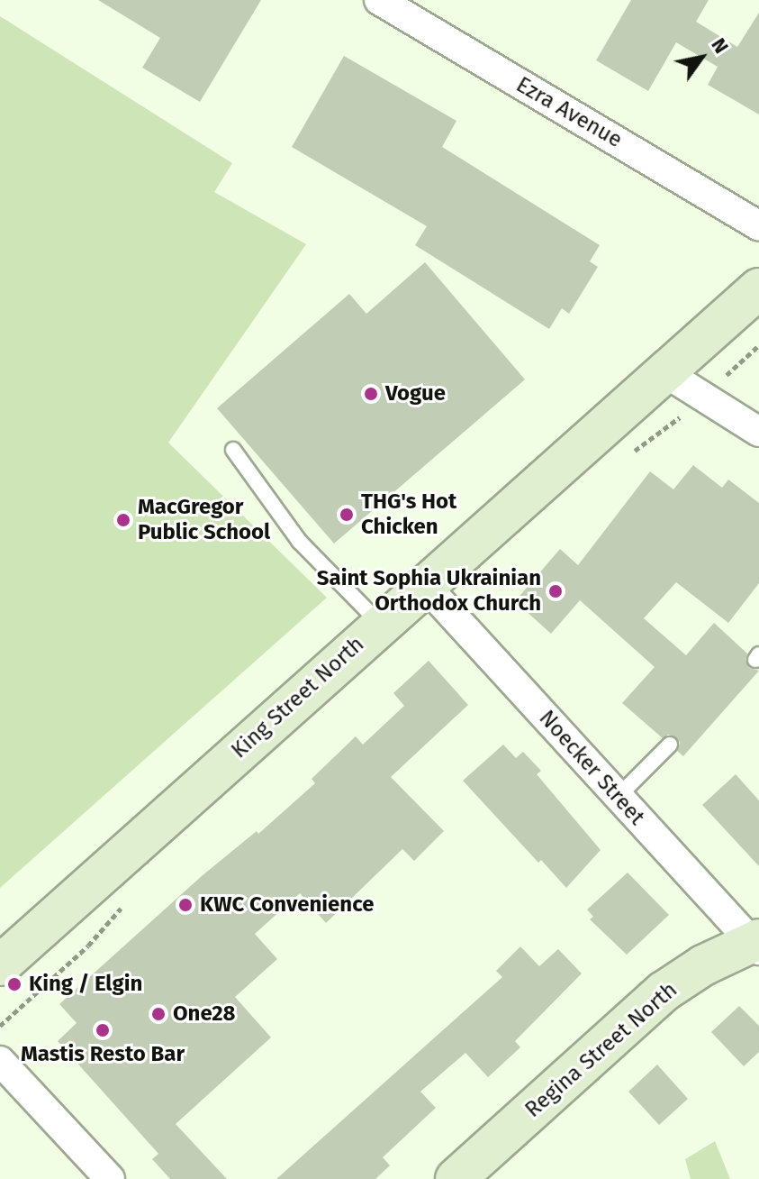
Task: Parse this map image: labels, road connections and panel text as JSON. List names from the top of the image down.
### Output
{
  "streets": {
    "main road": ["King Street North", "Regina Street North"],
    "street": ["Ezra Avenue", "Noecker Street"]
  },
  "crossings": [
    ["King Street North", "Noecker Street"],
    ["Noecker Street", "Regina Street North"]
  ],
  "places": [
    "Vogue",
    "THG's Hot Chicken",
    "MacGregor Public School",
    "Saint Sophia Ukrainian Orthodox Church",
    "KWC Convenience",
    "King / Elgin",
    "One28",
    "Mastis Resto Bar"
  ],
  "north": "top right"
}
